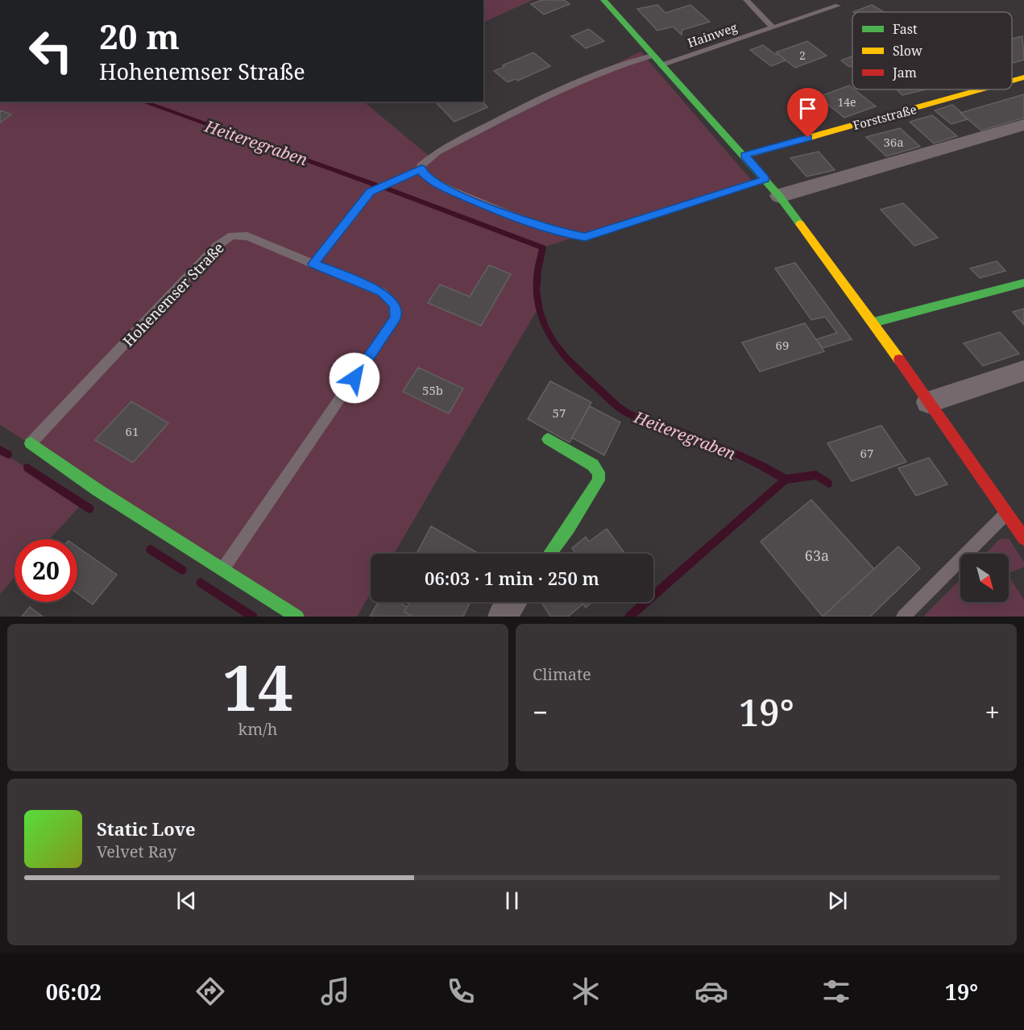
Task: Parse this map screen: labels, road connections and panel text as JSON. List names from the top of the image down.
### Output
{
  "streets": {
    "street": ["Forststraße", "Hohenemser Straße"],
    "lane": ["Hainweg"]
  },
  "water": ["Heiteregraben"],
  "house_numbers": [
    "2",
    "14e",
    "36a",
    "69",
    "55b",
    "57",
    "61",
    "67",
    "63a"
  ],
  "legend": ["Fast", "Slow", "Jam"],
  "north": "bottom right",
  "page": {
    "turn": ["20 m", "Hohenemser Straße"],
    "limit": "20",
    "trip": "06:03 · 1 min · 250 m",
    "tile": [
      ["14", "km/h"],
      "Climate"
    ],
    "heat": ["−", "19°", "+"],
    "song": ["Static Love", "Velvet Ray"],
    "tabs": ["06:02", "19°"]
  }
}
